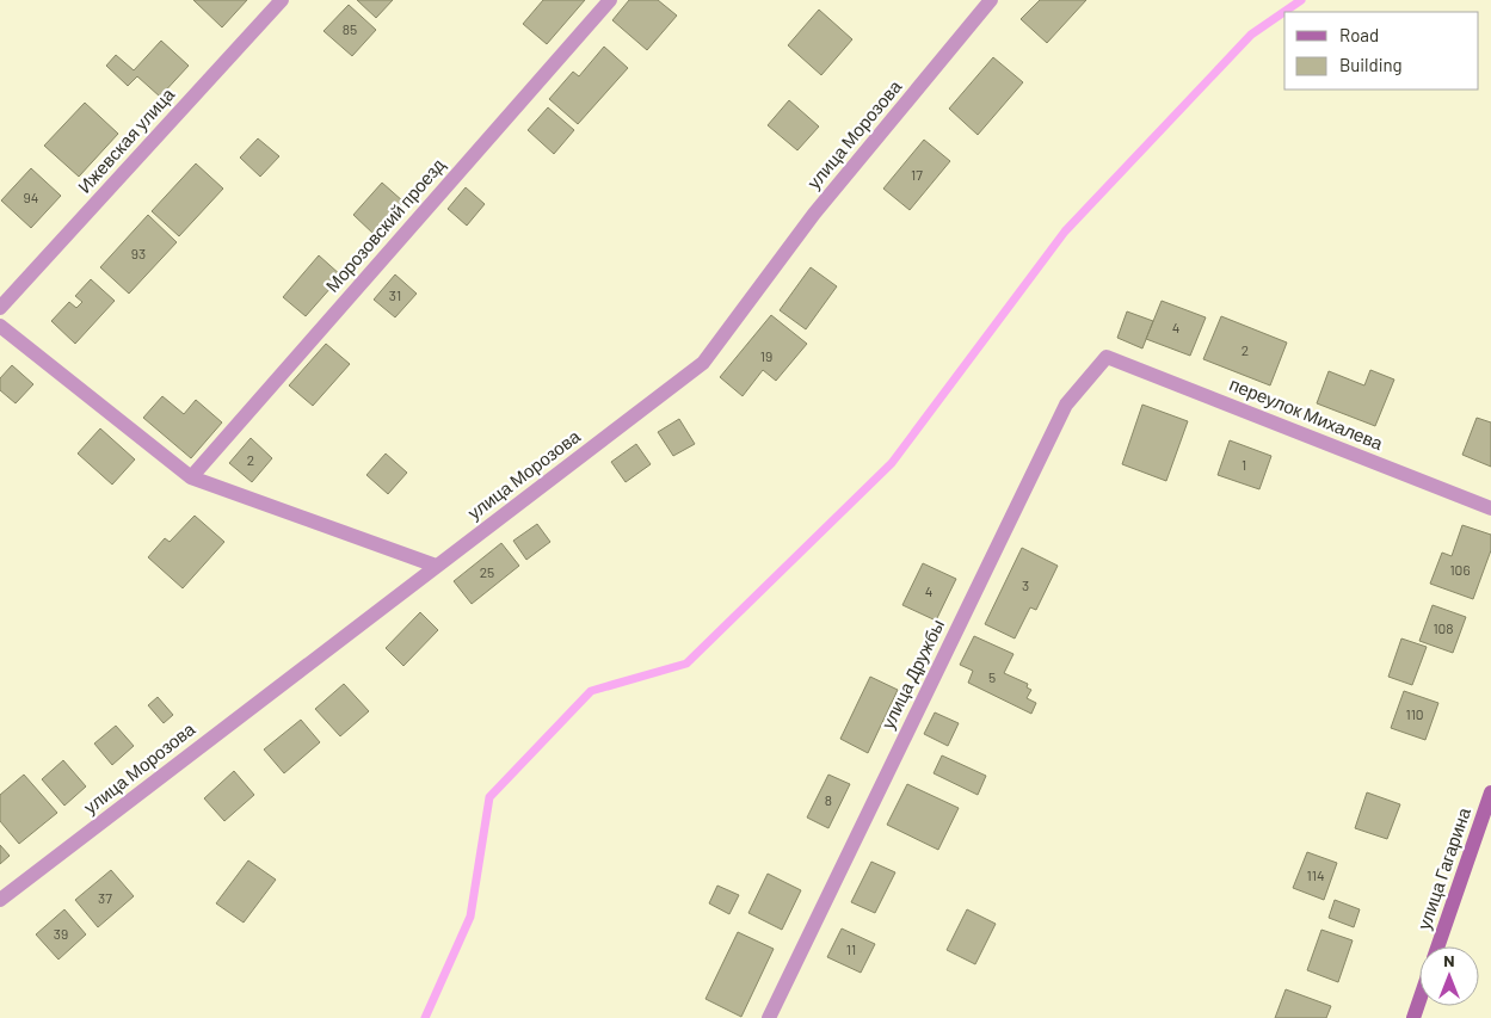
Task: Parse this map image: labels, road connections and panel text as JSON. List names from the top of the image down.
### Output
{
  "streets": {
    "main road": ["улица Гагарина"],
    "street": [
      "улица Морозова",
      "Ижевская улица",
      "Морозовский проезд",
      "переулок Михалева",
      "улица Дружбы"
    ]
  },
  "crossings": [
    ["переулок Михалева", "улица Дружбы"]
  ],
  "house_numbers": [
    "85",
    "17",
    "94",
    "93",
    "31",
    "4",
    "2",
    "19",
    "2",
    "1",
    "106",
    "25",
    "3",
    "4",
    "108",
    "5",
    "110",
    "8",
    "114",
    "37",
    "39",
    "11"
  ],
  "legend": ["Road", "Building"],
  "north": "top"
}
